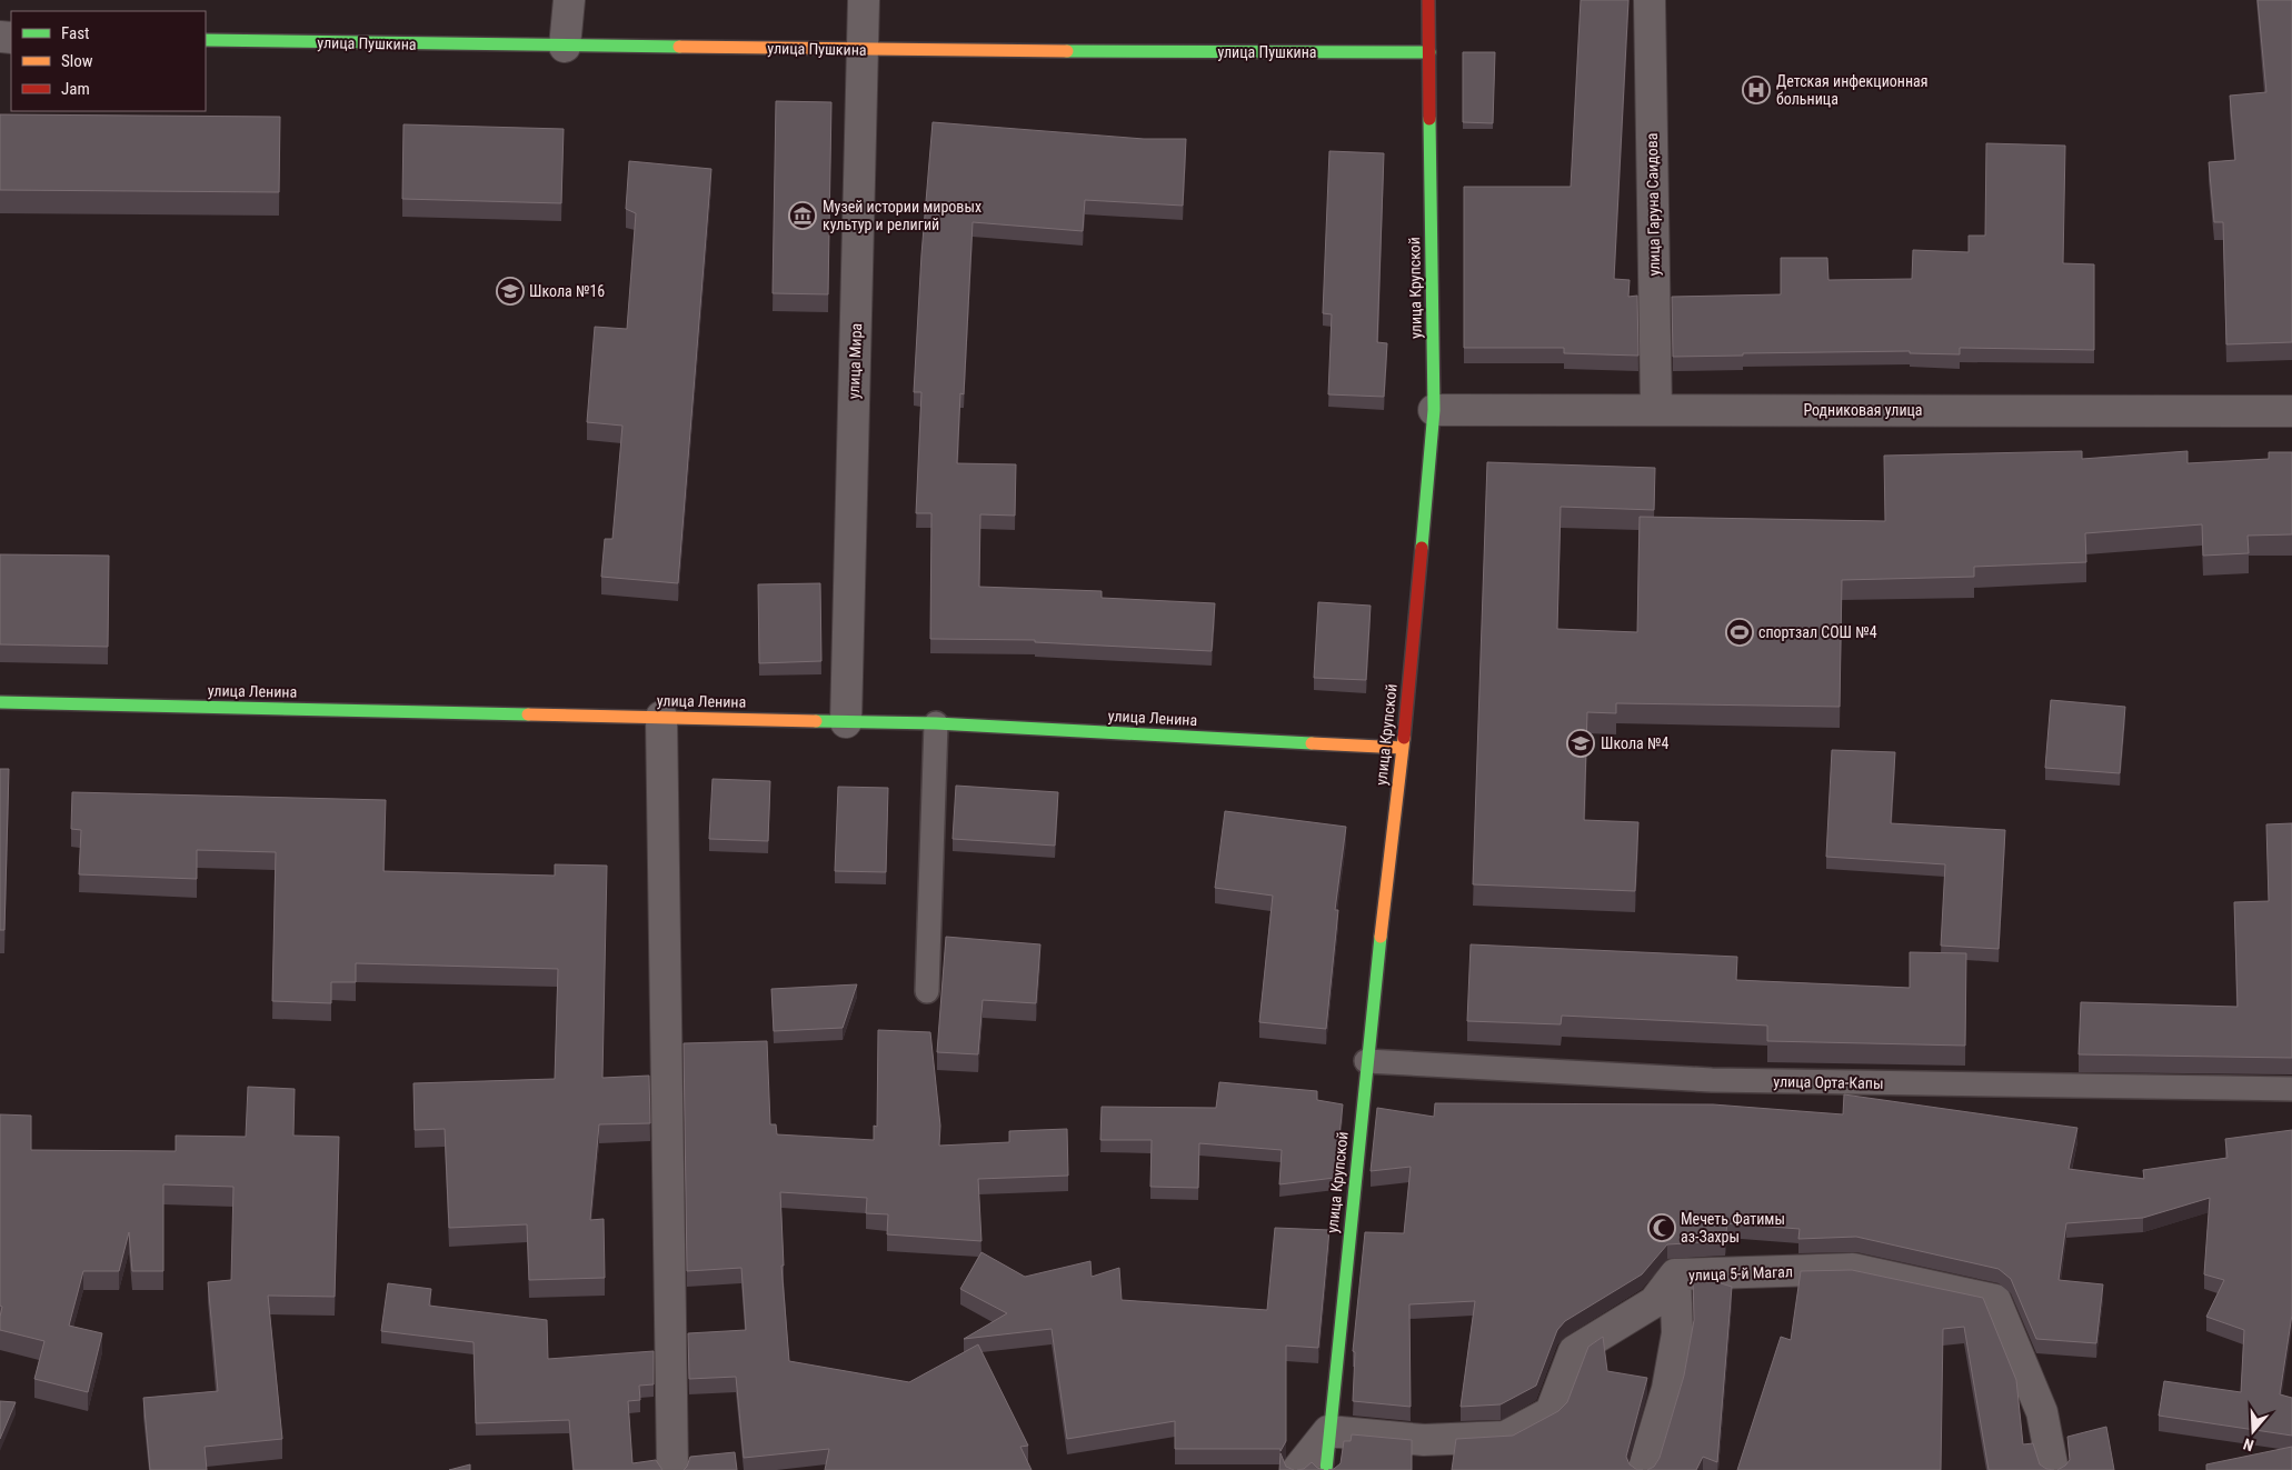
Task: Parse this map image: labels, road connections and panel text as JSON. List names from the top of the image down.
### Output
{
  "streets": {
    "street": [
      "улица Пушкина",
      "улица Гаруна Саидова",
      "улица Крупской",
      "улица Мира",
      "Родниковая улица",
      "улица Ленина",
      "улица 5-й Магал"
    ],
    "lane": ["улица Орта-Капы"]
  },
  "crossings": [
    ["улица Пушкина", "улица Крупской"],
    ["улица Пушкина", "улица Мира"],
    ["улица Гаруна Саидова", "Родниковая улица"],
    ["улица Крупской", "Родниковая улица"],
    ["улица Крупской", "улица Ленина"],
    ["улица Крупской", "улица Орта-Капы"],
    ["улица Крупской", "улица 5-й Магал"],
    ["улица Мира", "улица Ленина"]
  ],
  "places": {
    "hospital": ["Детская инфекционная больница"],
    "museum": ["Музей истории мировых культур и религий"],
    "school or university": ["Школа №16", "Школа №4"],
    "sports": ["спортзал СОШ №4"],
    "mosque": ["Мечеть Фатимы аз-Захры"]
  },
  "legend": ["Fast", "Slow", "Jam"],
  "north": "bottom"
}
